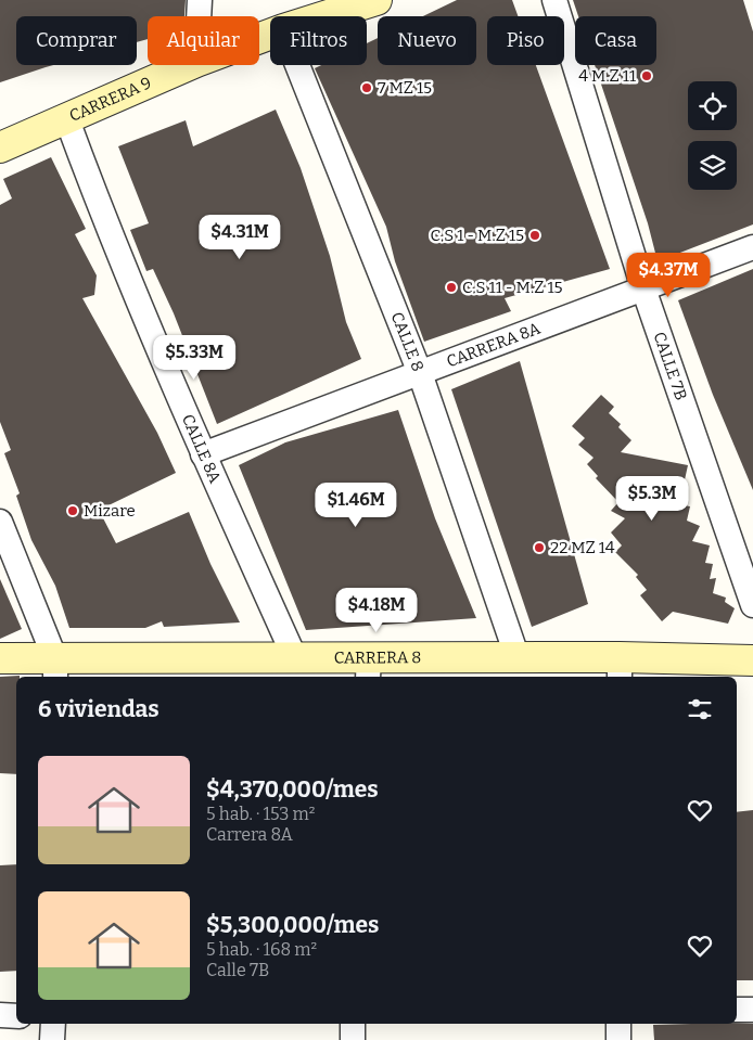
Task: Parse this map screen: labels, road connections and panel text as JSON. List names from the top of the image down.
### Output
{
  "streets": {
    "street": [
      "CARRERA 9",
      "CALLE 8",
      "CARRERA 8A",
      "CALLE 7B",
      "CALLE 8A",
      "CARRERA 8"
    ]
  },
  "crossings": [
    ["CARRERA 9", "CALLE 8A"],
    ["CALLE 8", "CARRERA 8A"],
    ["CALLE 8", "CARRERA 8"],
    ["CARRERA 8A", "CALLE 7B"],
    ["CARRERA 8A", "CALLE 8A"],
    ["CALLE 8A", "CARRERA 8"]
  ],
  "places": [
    "4 M.Z 11",
    "7 MZ 15",
    "C.S 1 - M.Z 15",
    "C.S 11 - M.Z 15",
    "Mizare",
    "22 MZ 14"
  ],
  "page": {
    "chip": [
      "Comprar",
      "Alquilar",
      "Filtros",
      "Nuevo",
      "Piso",
      "Casa"
    ],
    "price": [
      "$4.31M",
      "$4.37M",
      "$5.33M",
      "$5.3M",
      "$1.46M",
      "$4.18M"
    ],
    "heading": "6 viviendas",
    "list": [
      {
        "name": "$4,370,000/mes",
        "note": "5 hab. · 153 m² · Carrera 8A"
      },
      {
        "name": "$5,300,000/mes",
        "note": "5 hab. · 168 m² · Calle 7B"
      }
    ]
  }
}
